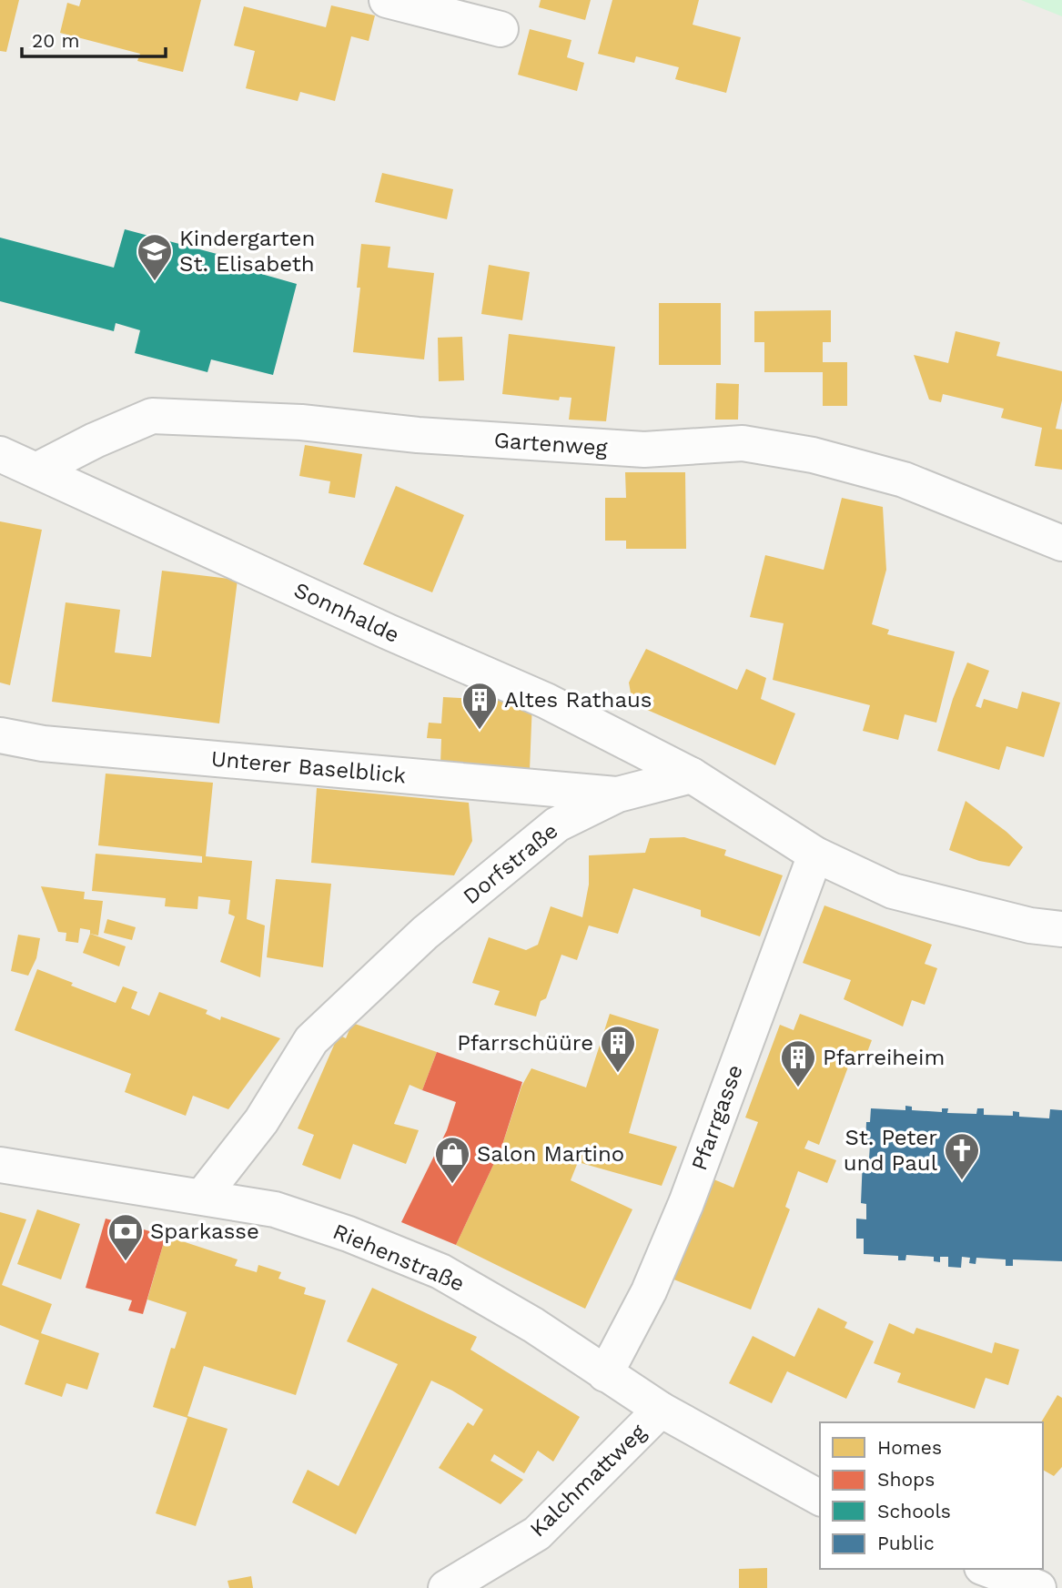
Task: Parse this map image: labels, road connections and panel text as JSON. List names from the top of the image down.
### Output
{
  "streets": {
    "street": [
      "Gartenweg",
      "Sonnhalde",
      "Unterer Baselblick",
      "Dorfstraße",
      "Pfarrgasse",
      "Riehenstraße",
      "Kalchmattweg"
    ]
  },
  "crossings": [
    ["Gartenweg", "Sonnhalde"],
    ["Sonnhalde", "Dorfstraße"],
    ["Unterer Baselblick", "Dorfstraße"],
    ["Dorfstraße", "Riehenstraße"],
    ["Pfarrgasse", "Riehenstraße"],
    ["Riehenstraße", "Kalchmattweg"]
  ],
  "places": {
    "school or university": ["Kindergarten St. Elisabeth"],
    "building": ["Altes Rathaus", "Pfarrschüüre", "Pfarreiheim"],
    "church": ["St. Peter und Paul"],
    "shop": ["Salon Martino"],
    "bank": ["Sparkasse"]
  },
  "legend": [
    "Homes",
    "Shops",
    "Schools",
    "Public"
  ],
  "scale_bar": "20 m"
}
